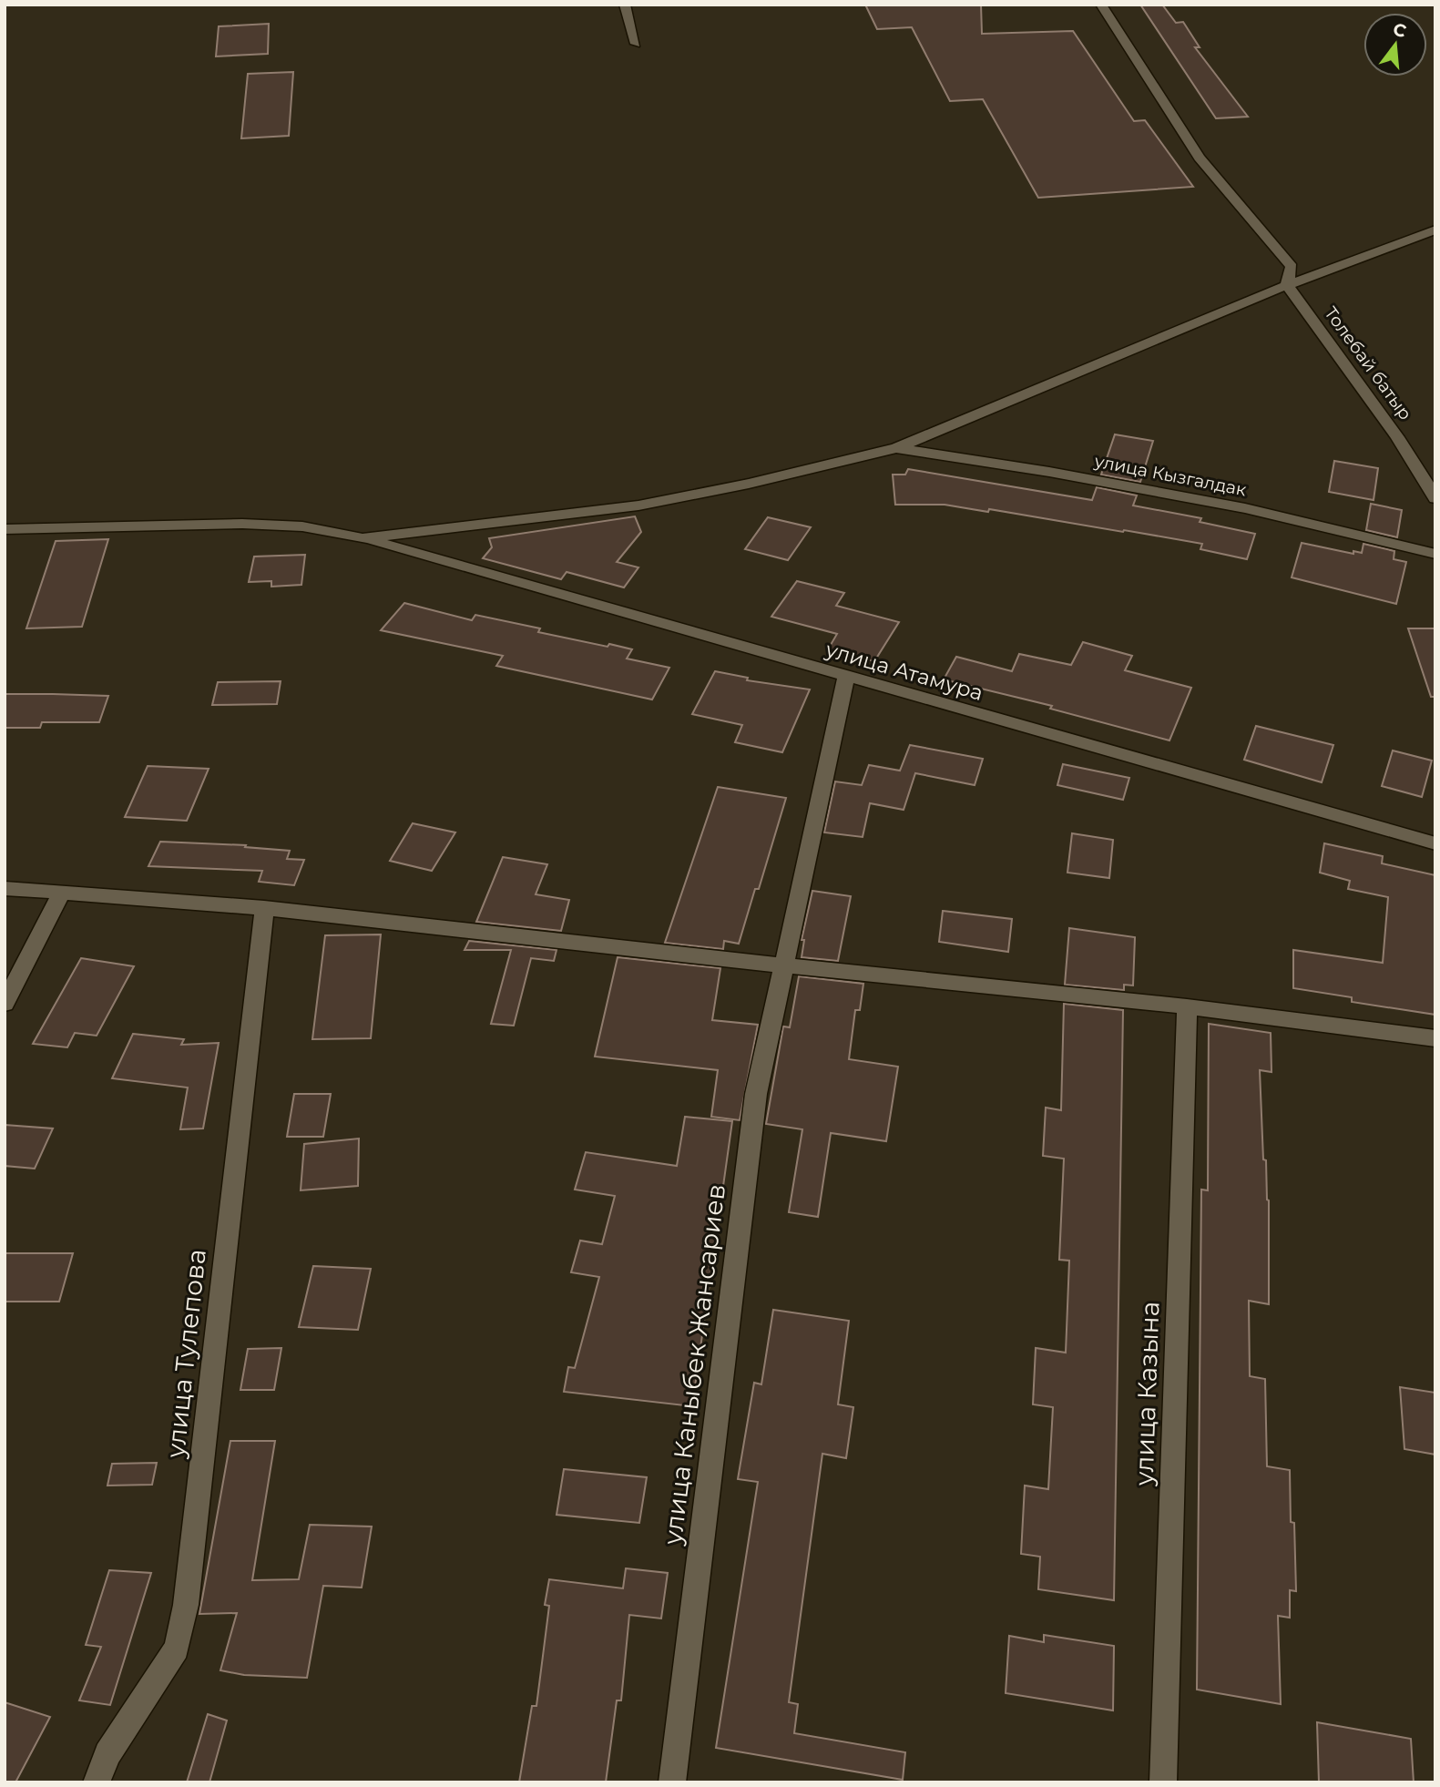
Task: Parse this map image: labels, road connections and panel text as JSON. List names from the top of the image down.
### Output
{
  "streets": {
    "street": [
      "Толебай батыр",
      "улица Кызгалдак",
      "улица Атамура",
      "улица Тулепова",
      "улица Каныбек Жансариев",
      "улица Казына"
    ]
  },
  "crossings": [
    ["улица Атамура", "улица Каныбек Жансариев"]
  ],
  "north": "top"
}
